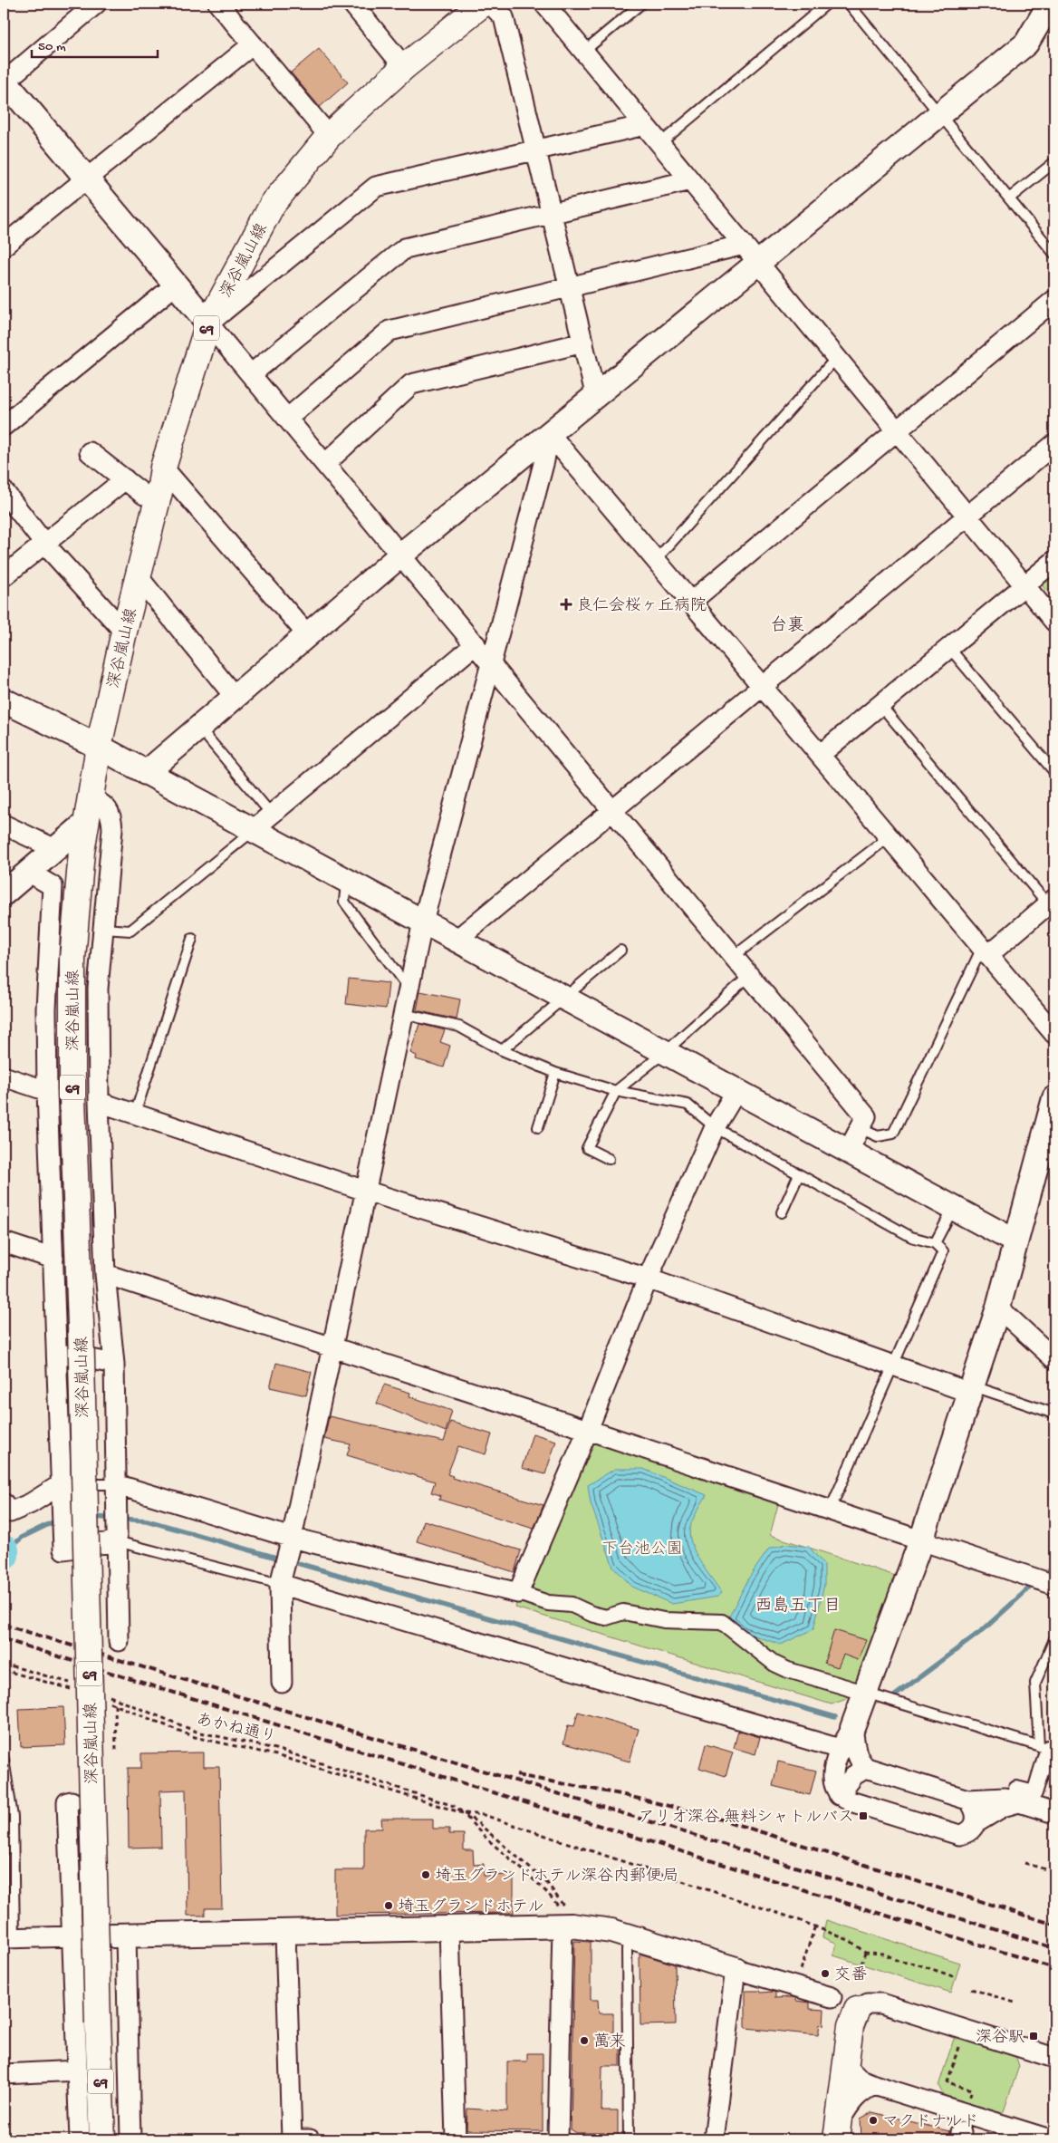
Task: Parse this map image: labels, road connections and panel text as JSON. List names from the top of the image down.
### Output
{
  "streets": {
    "main road": ["深谷嵐山線", "69"],
    "path": ["あかね通り"]
  },
  "districts": ["台裏", "西島五丁目"],
  "parks": ["下台池公園"],
  "places": {
    "health": ["良仁会桜ヶ丘病院"],
    "transit": ["アリオ深谷 無料シャトルバス", "深谷駅"],
    "other": [
      "埼玉グランドホテル深谷内郵便局",
      "埼玉グランドホテル",
      "交番",
      "萬来",
      "マクドナルド"
    ]
  },
  "scale_bar": "50 m"
}
